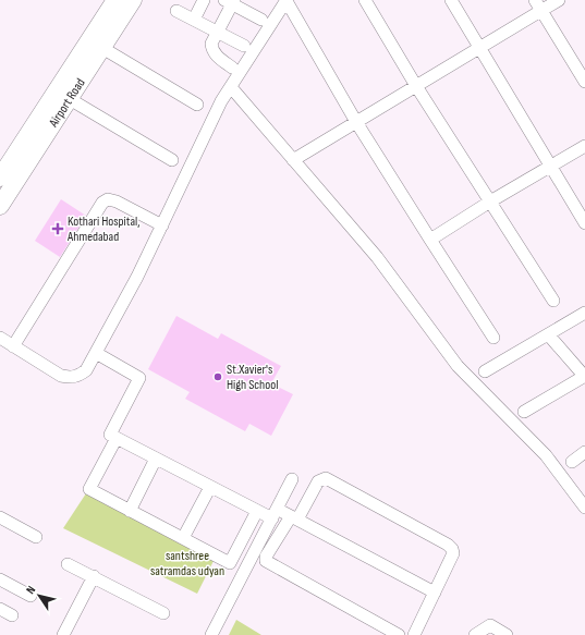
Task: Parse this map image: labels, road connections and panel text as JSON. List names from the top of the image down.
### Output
{
  "streets": {
    "main road": ["Airport Road"]
  },
  "parks": ["santshree satramdas udyan"],
  "places": {
    "health": ["Kothari Hospital, Ahmedabad"],
    "other": ["St.Xavier's High School"]
  },
  "north": "top left"
}
